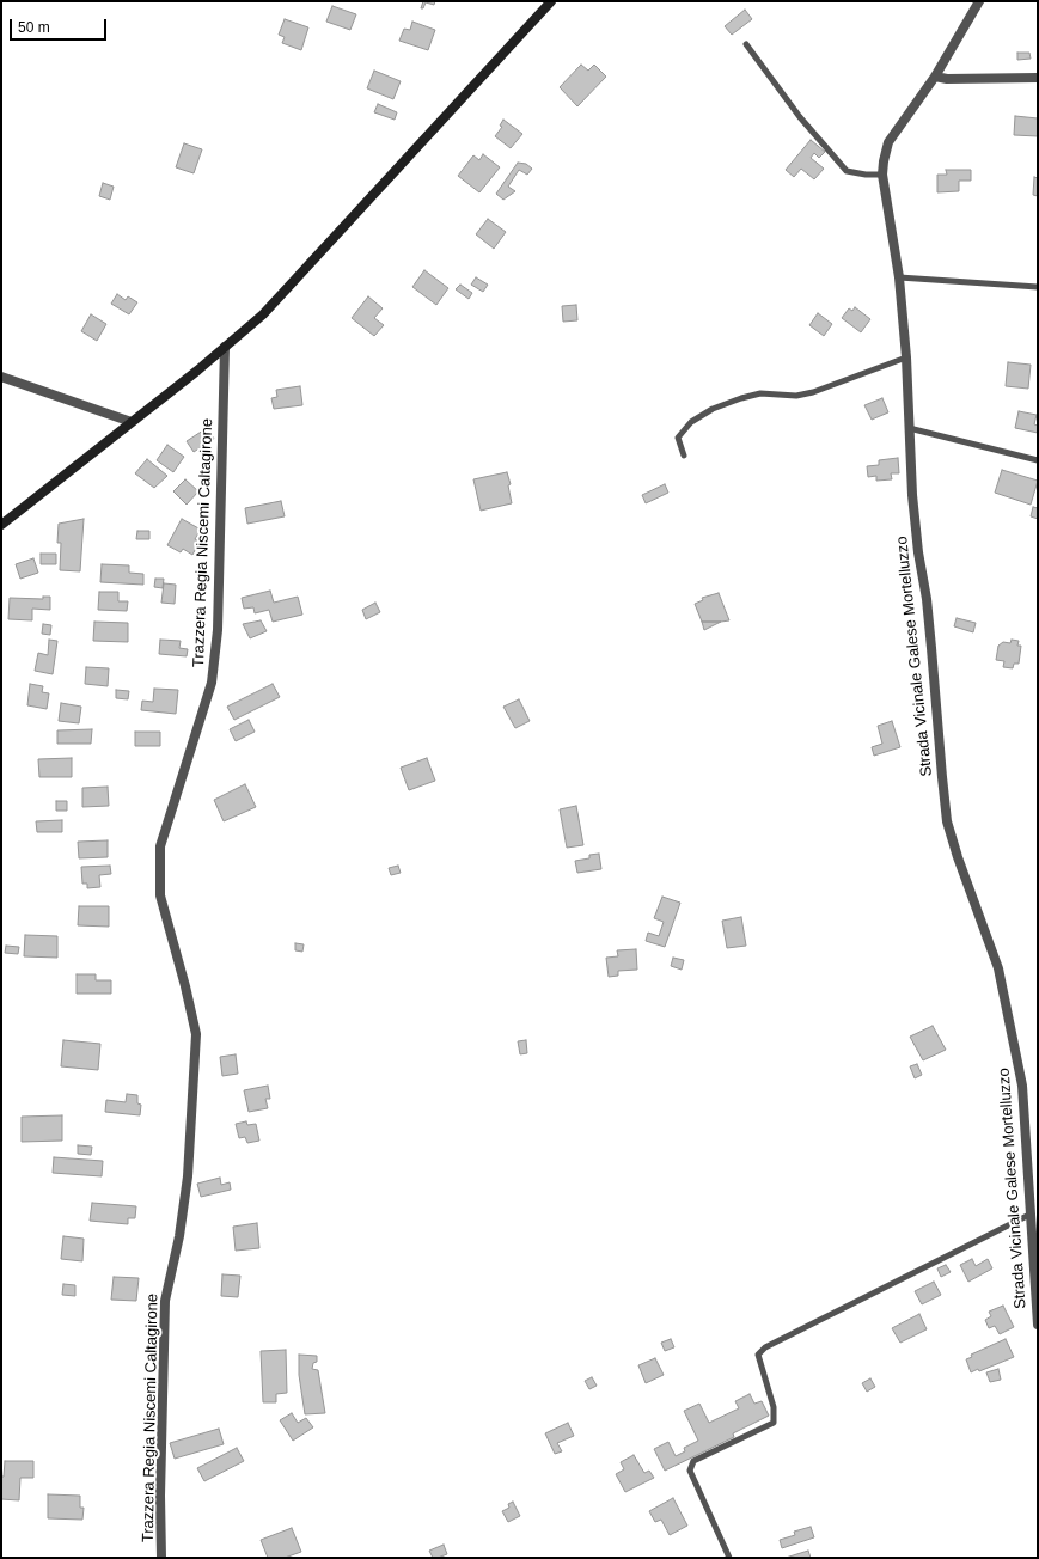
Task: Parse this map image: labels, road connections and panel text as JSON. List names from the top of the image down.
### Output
{
  "streets": {
    "street": ["Trazzera Regia Niscemi Caltagirone", "Strada Vicinale Galese Mortelluzzo"]
  },
  "scale_bar": "50 m"
}
